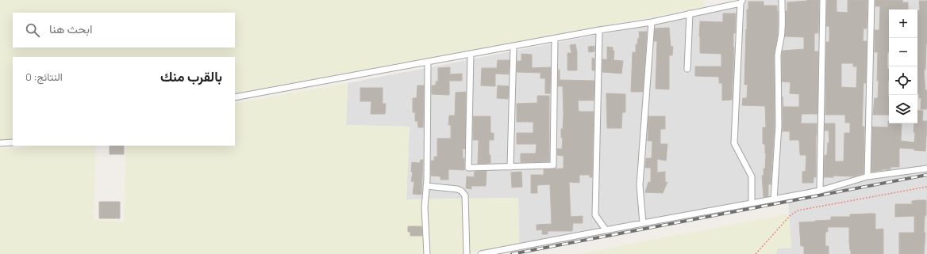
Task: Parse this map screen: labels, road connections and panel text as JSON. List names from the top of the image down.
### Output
{
  "page": {
    "map_buttons": ["+", "−"],
    "search": "ابحث هنا",
    "heading": ["بالقرب منك", "النتائج: 0"]
  }
}
